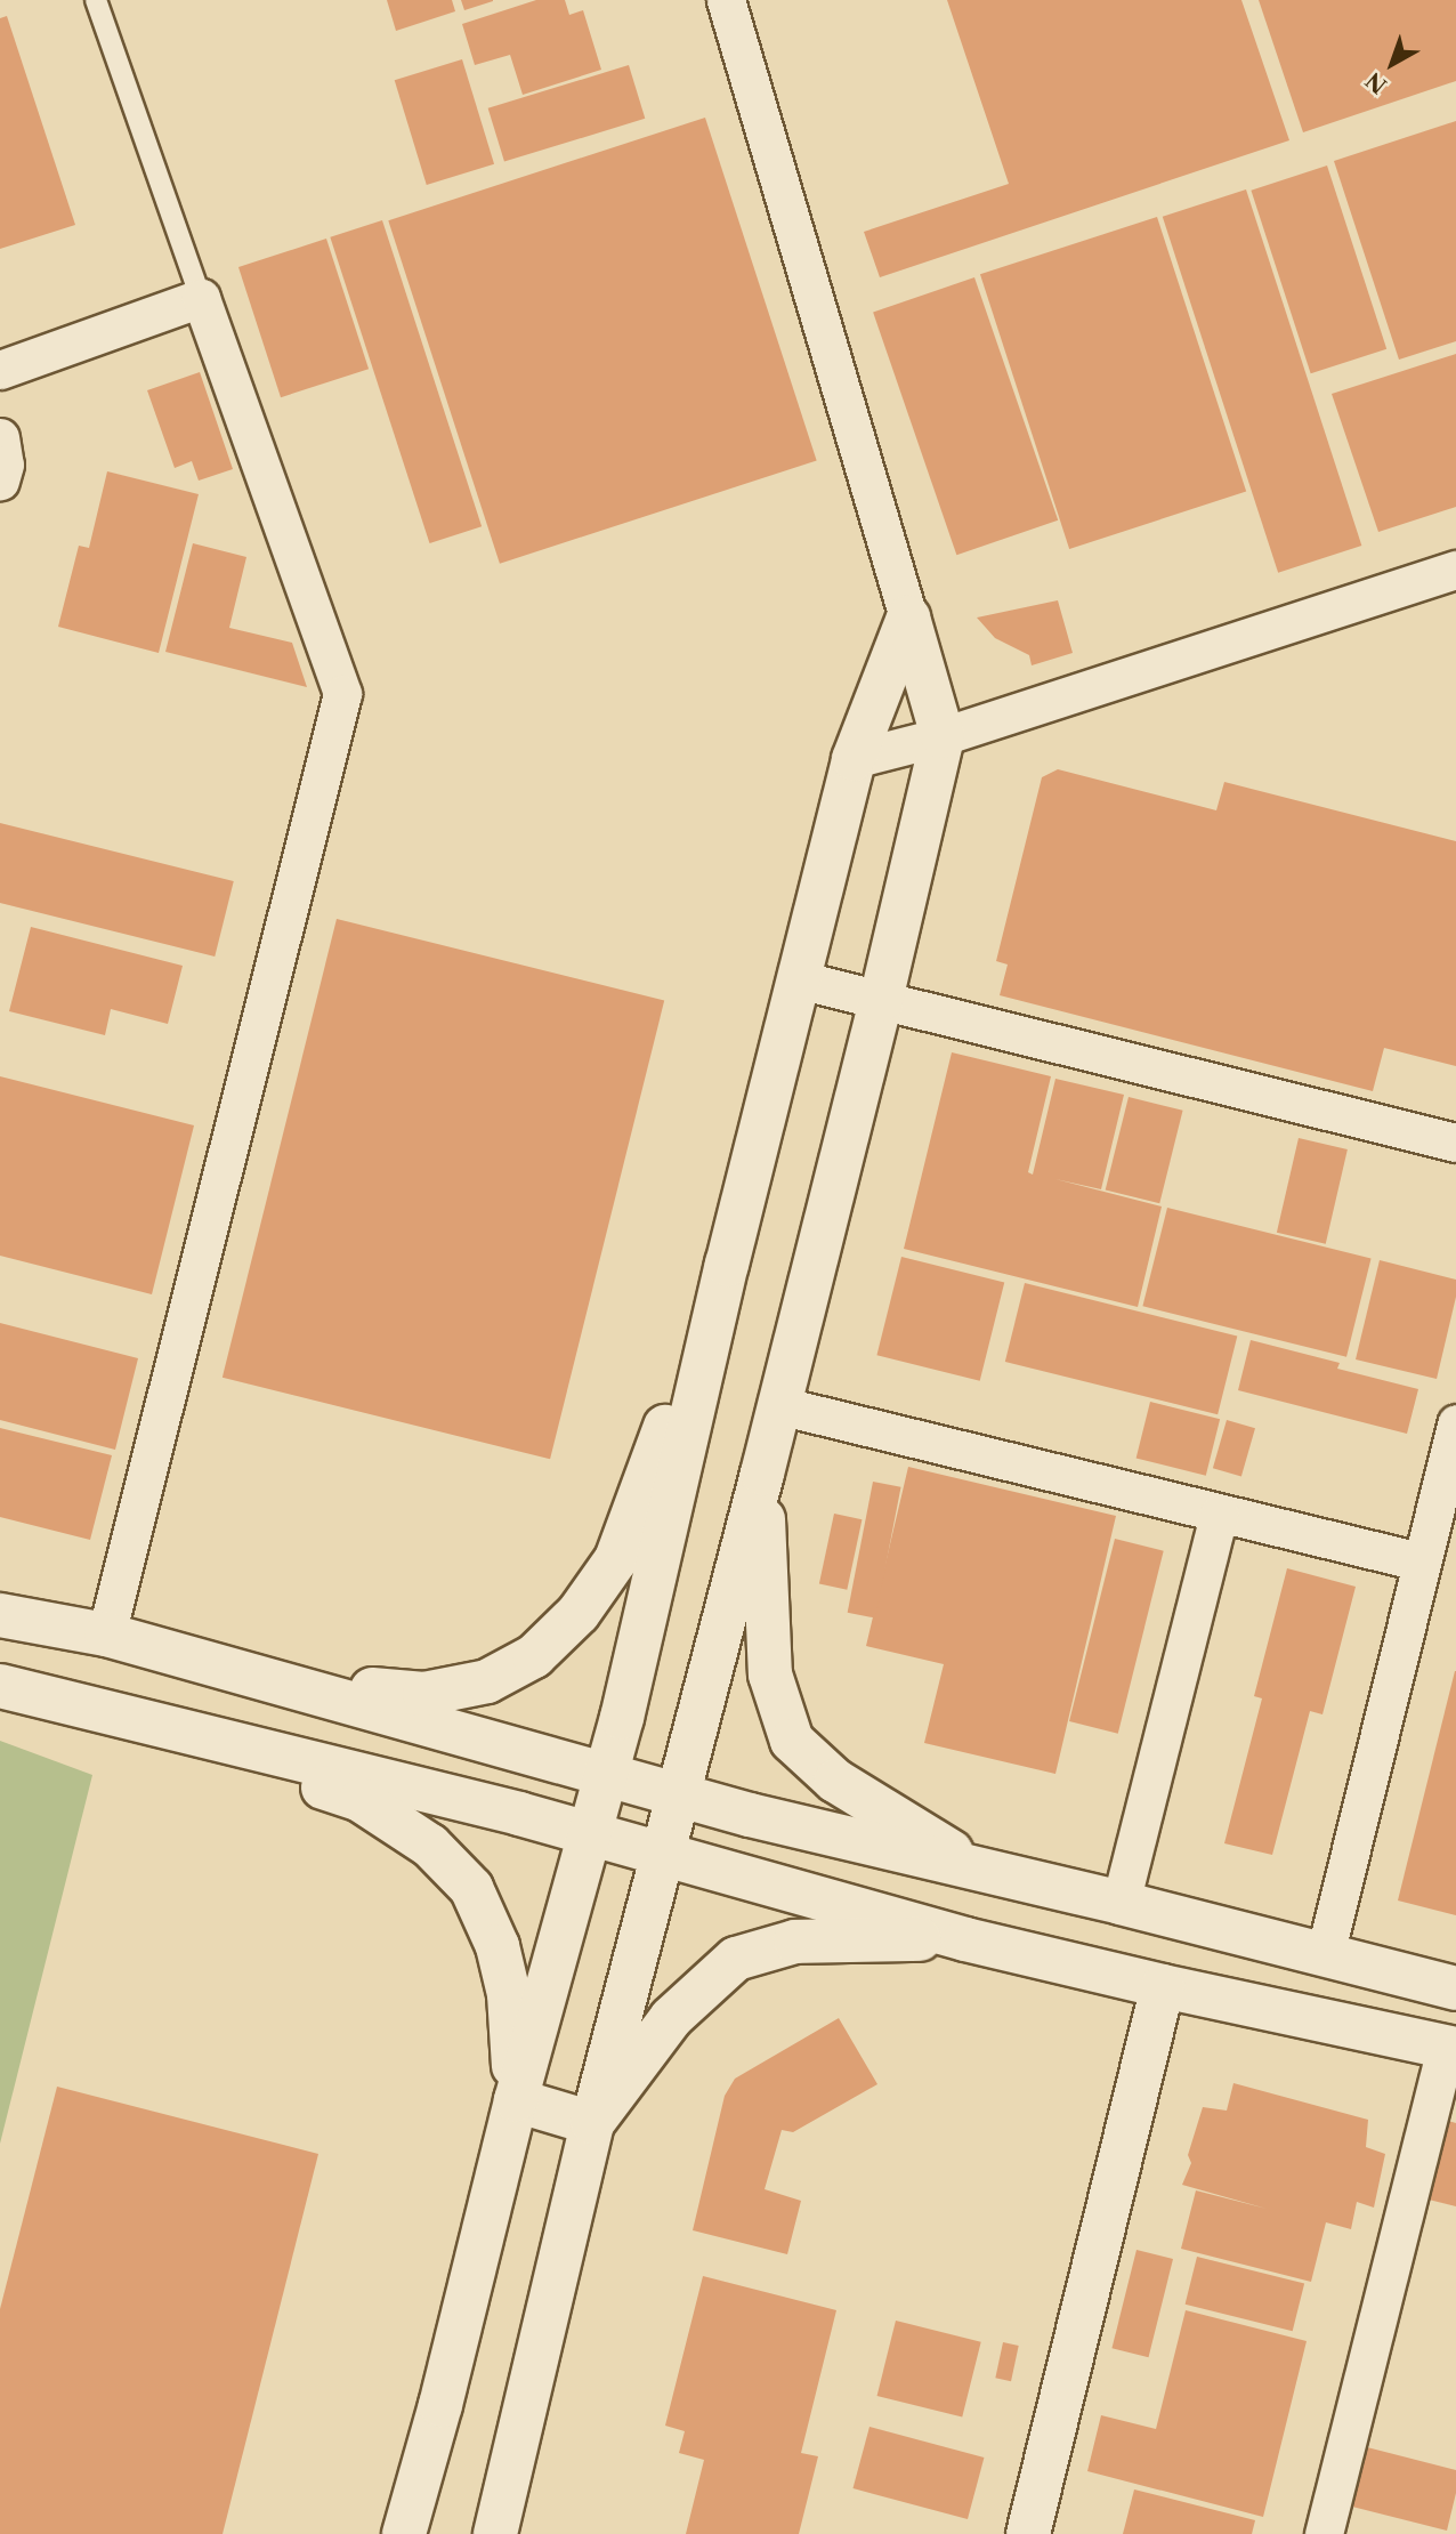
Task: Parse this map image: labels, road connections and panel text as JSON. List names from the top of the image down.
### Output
{
  "north": "bottom left"
}
